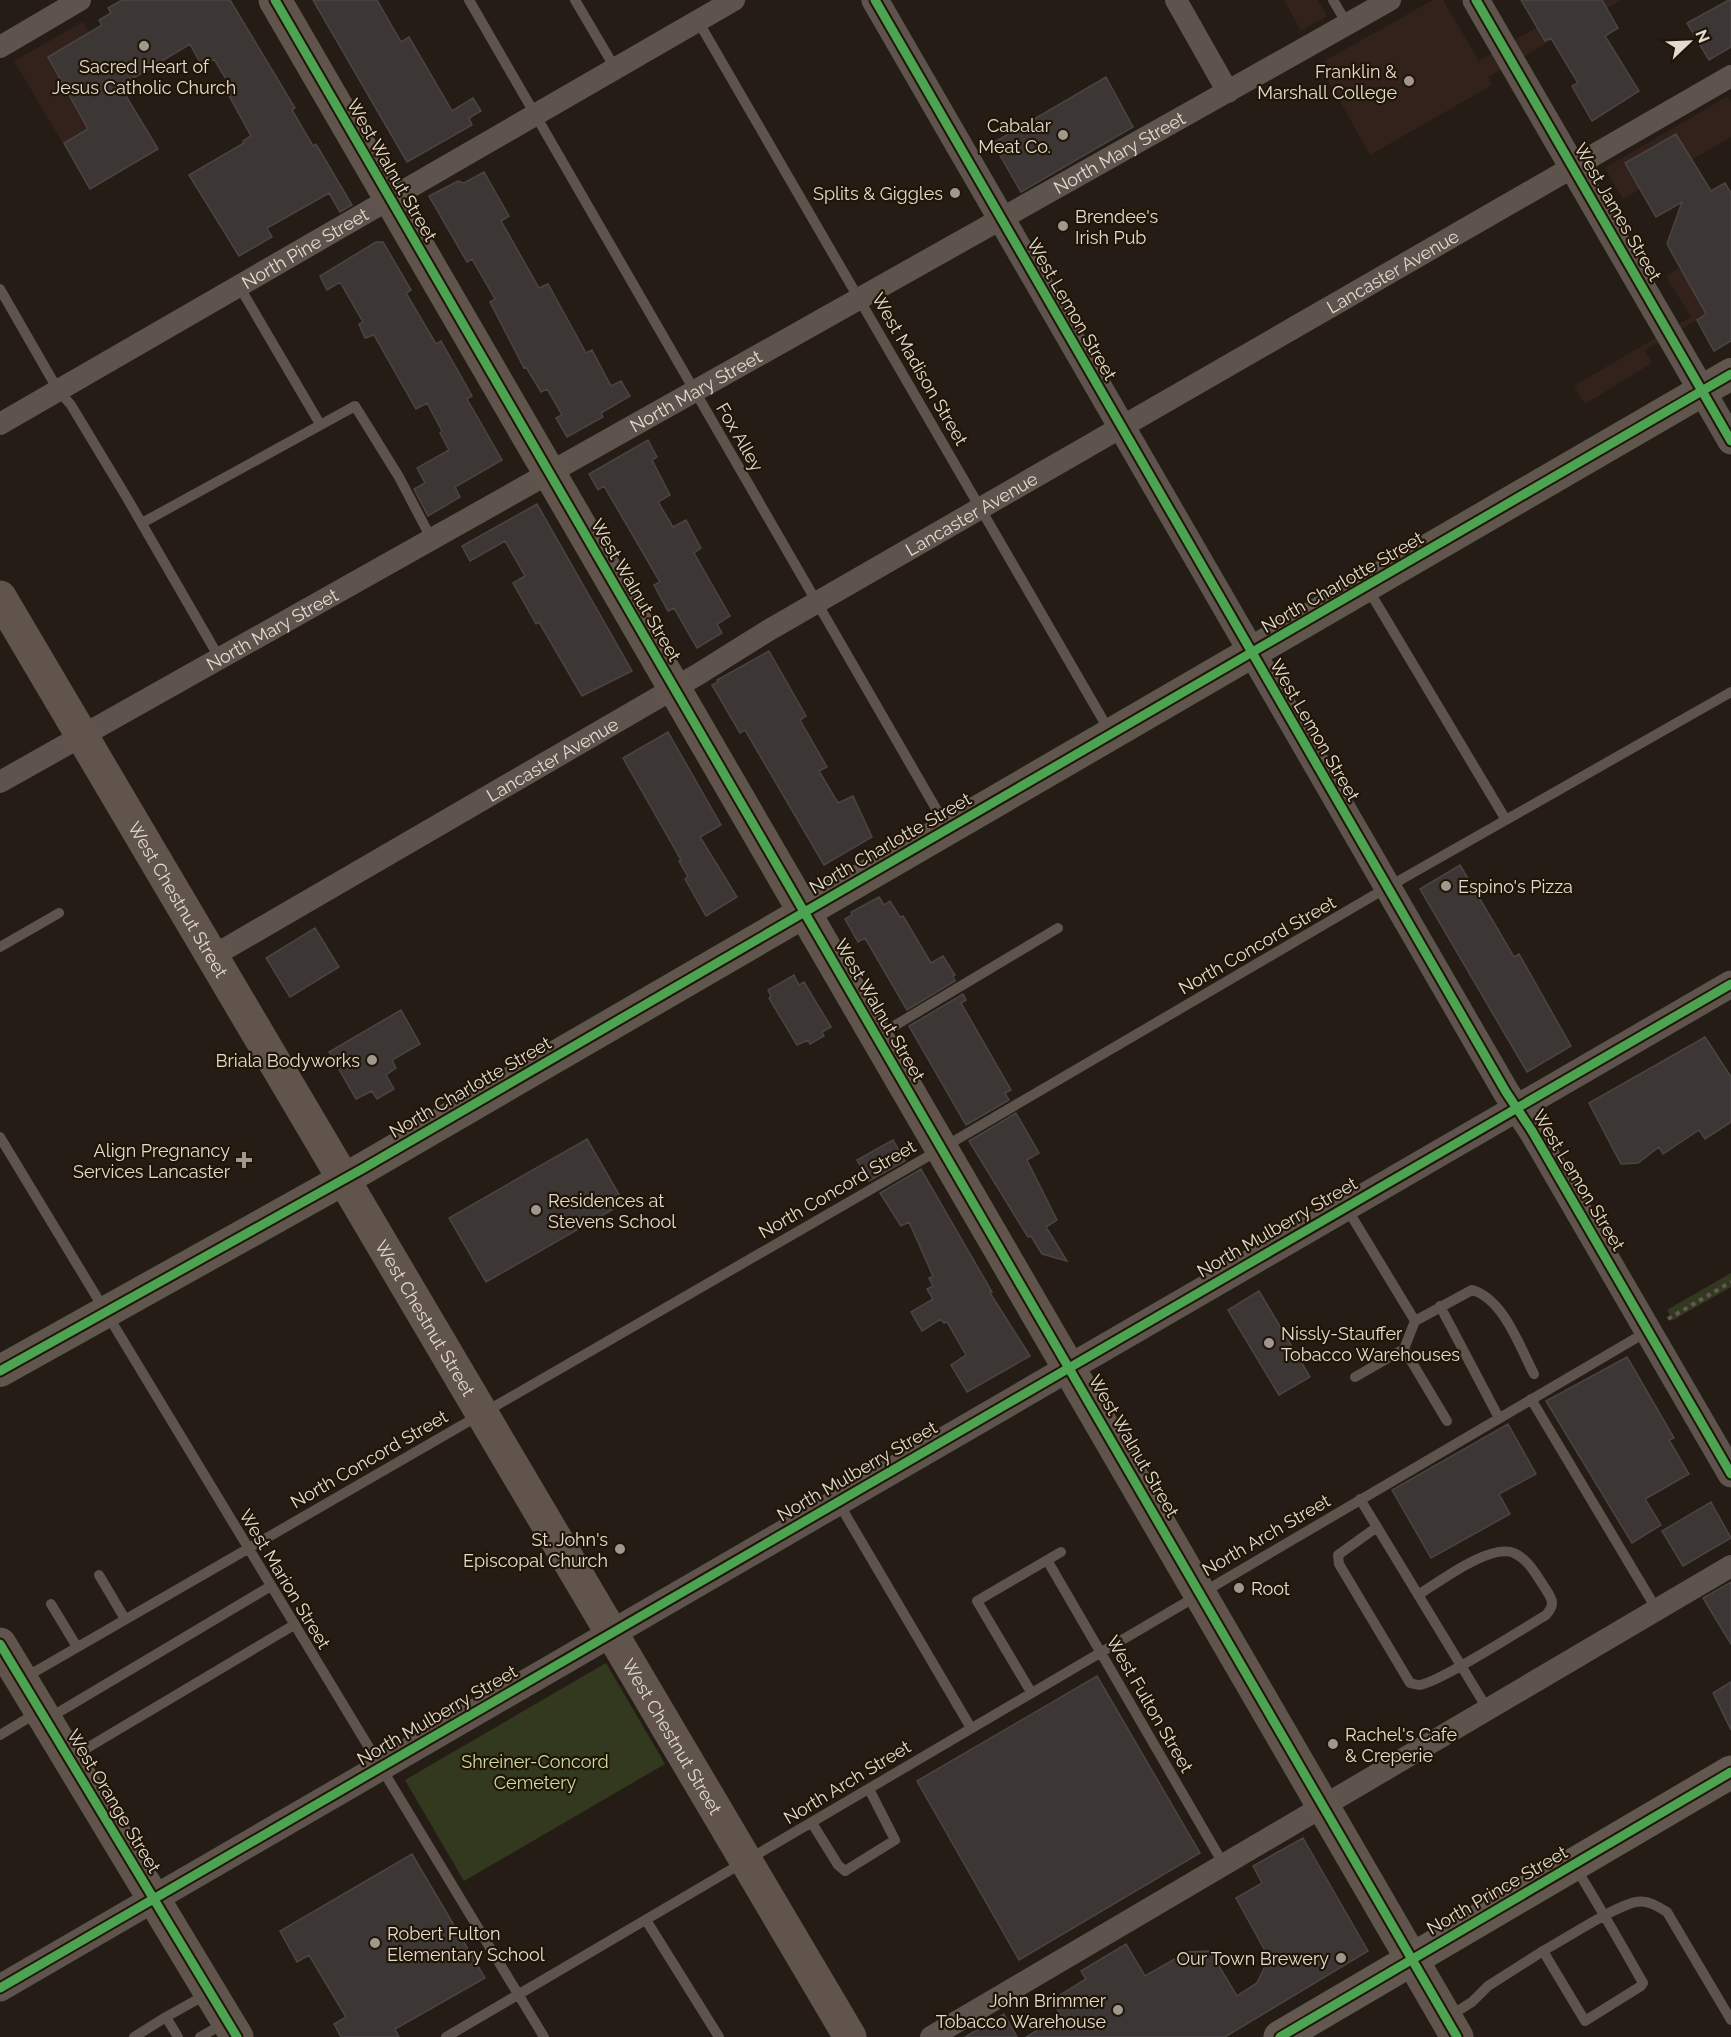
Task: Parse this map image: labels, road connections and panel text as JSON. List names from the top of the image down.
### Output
{
  "streets": {
    "highway": ["North Prince Street"],
    "main road": [
      "West Walnut Street",
      "North Charlotte Street",
      "West Chestnut Street",
      "West Orange Street"
    ],
    "street": [
      "North Mary Street",
      "West James Street",
      "North Pine Street",
      "Lancaster Avenue",
      "West Lemon Street",
      "North Mulberry Street"
    ],
    "lane": [
      "West Madison Street",
      "Fox Alley",
      "North Concord Street",
      "North Arch Street",
      "West Marion Street",
      "West Fulton Street"
    ]
  },
  "crossings": [
    ["North Mary Street", "West Walnut Street"],
    ["North Mary Street", "West Lemon Street"],
    ["North Mary Street", "West Madison Street"],
    ["North Mary Street", "Fox Alley"],
    ["North Mary Street", "West Chestnut Street"],
    ["West Walnut Street", "North Pine Street"],
    ["West Walnut Street", "Lancaster Avenue"],
    ["West Walnut Street", "North Charlotte Street"],
    ["West Walnut Street", "North Concord Street"],
    ["West Walnut Street", "North Mulberry Street"],
    ["West Walnut Street", "North Arch Street"],
    ["West Walnut Street", "North Prince Street"],
    ["West James Street", "Lancaster Avenue"],
    ["West James Street", "North Charlotte Street"],
    ["North Pine Street", "West Madison Street"],
    ["North Pine Street", "Fox Alley"],
    ["Lancaster Avenue", "West Lemon Street"],
    ["Lancaster Avenue", "West Madison Street"],
    ["Lancaster Avenue", "Fox Alley"],
    ["Lancaster Avenue", "West Chestnut Street"],
    ["West Lemon Street", "North Charlotte Street"],
    ["West Lemon Street", "North Concord Street"],
    ["West Lemon Street", "North Mulberry Street"],
    ["West Lemon Street", "North Arch Street"],
    ["West Madison Street", "North Charlotte Street"],
    ["Fox Alley", "North Charlotte Street"],
    ["North Charlotte Street", "West Chestnut Street"],
    ["North Charlotte Street", "West Marion Street"],
    ["West Chestnut Street", "North Concord Street"],
    ["West Chestnut Street", "North Mulberry Street"],
    ["West Chestnut Street", "North Arch Street"],
    ["North Concord Street", "West Marion Street"],
    ["North Concord Street", "West Orange Street"],
    ["North Mulberry Street", "West Marion Street"],
    ["North Mulberry Street", "West Orange Street"],
    ["North Arch Street", "West Marion Street"],
    ["North Arch Street", "West Fulton Street"]
  ],
  "parks": ["Shreiner-Concord Cemetery"],
  "places": {
    "other": [
      "Sacred Heart of Jesus Catholic Church",
      "Franklin & Marshall College",
      "Cabalar Meat Co.",
      "Splits & Giggles",
      "Brendee's Irish Pub",
      "Espino's Pizza",
      "Briala Bodyworks",
      "Residences at Stevens School",
      "Nissly-Stauffer Tobacco Warehouses",
      "St. John's Episcopal Church",
      "Root",
      "Rachel's Cafe & Creperie",
      "Robert Fulton Elementary School",
      "Our Town Brewery",
      "John Brimmer Tobacco Warehouse"
    ],
    "health": ["Align Pregnancy Services Lancaster"]
  },
  "north": "top right"
}
